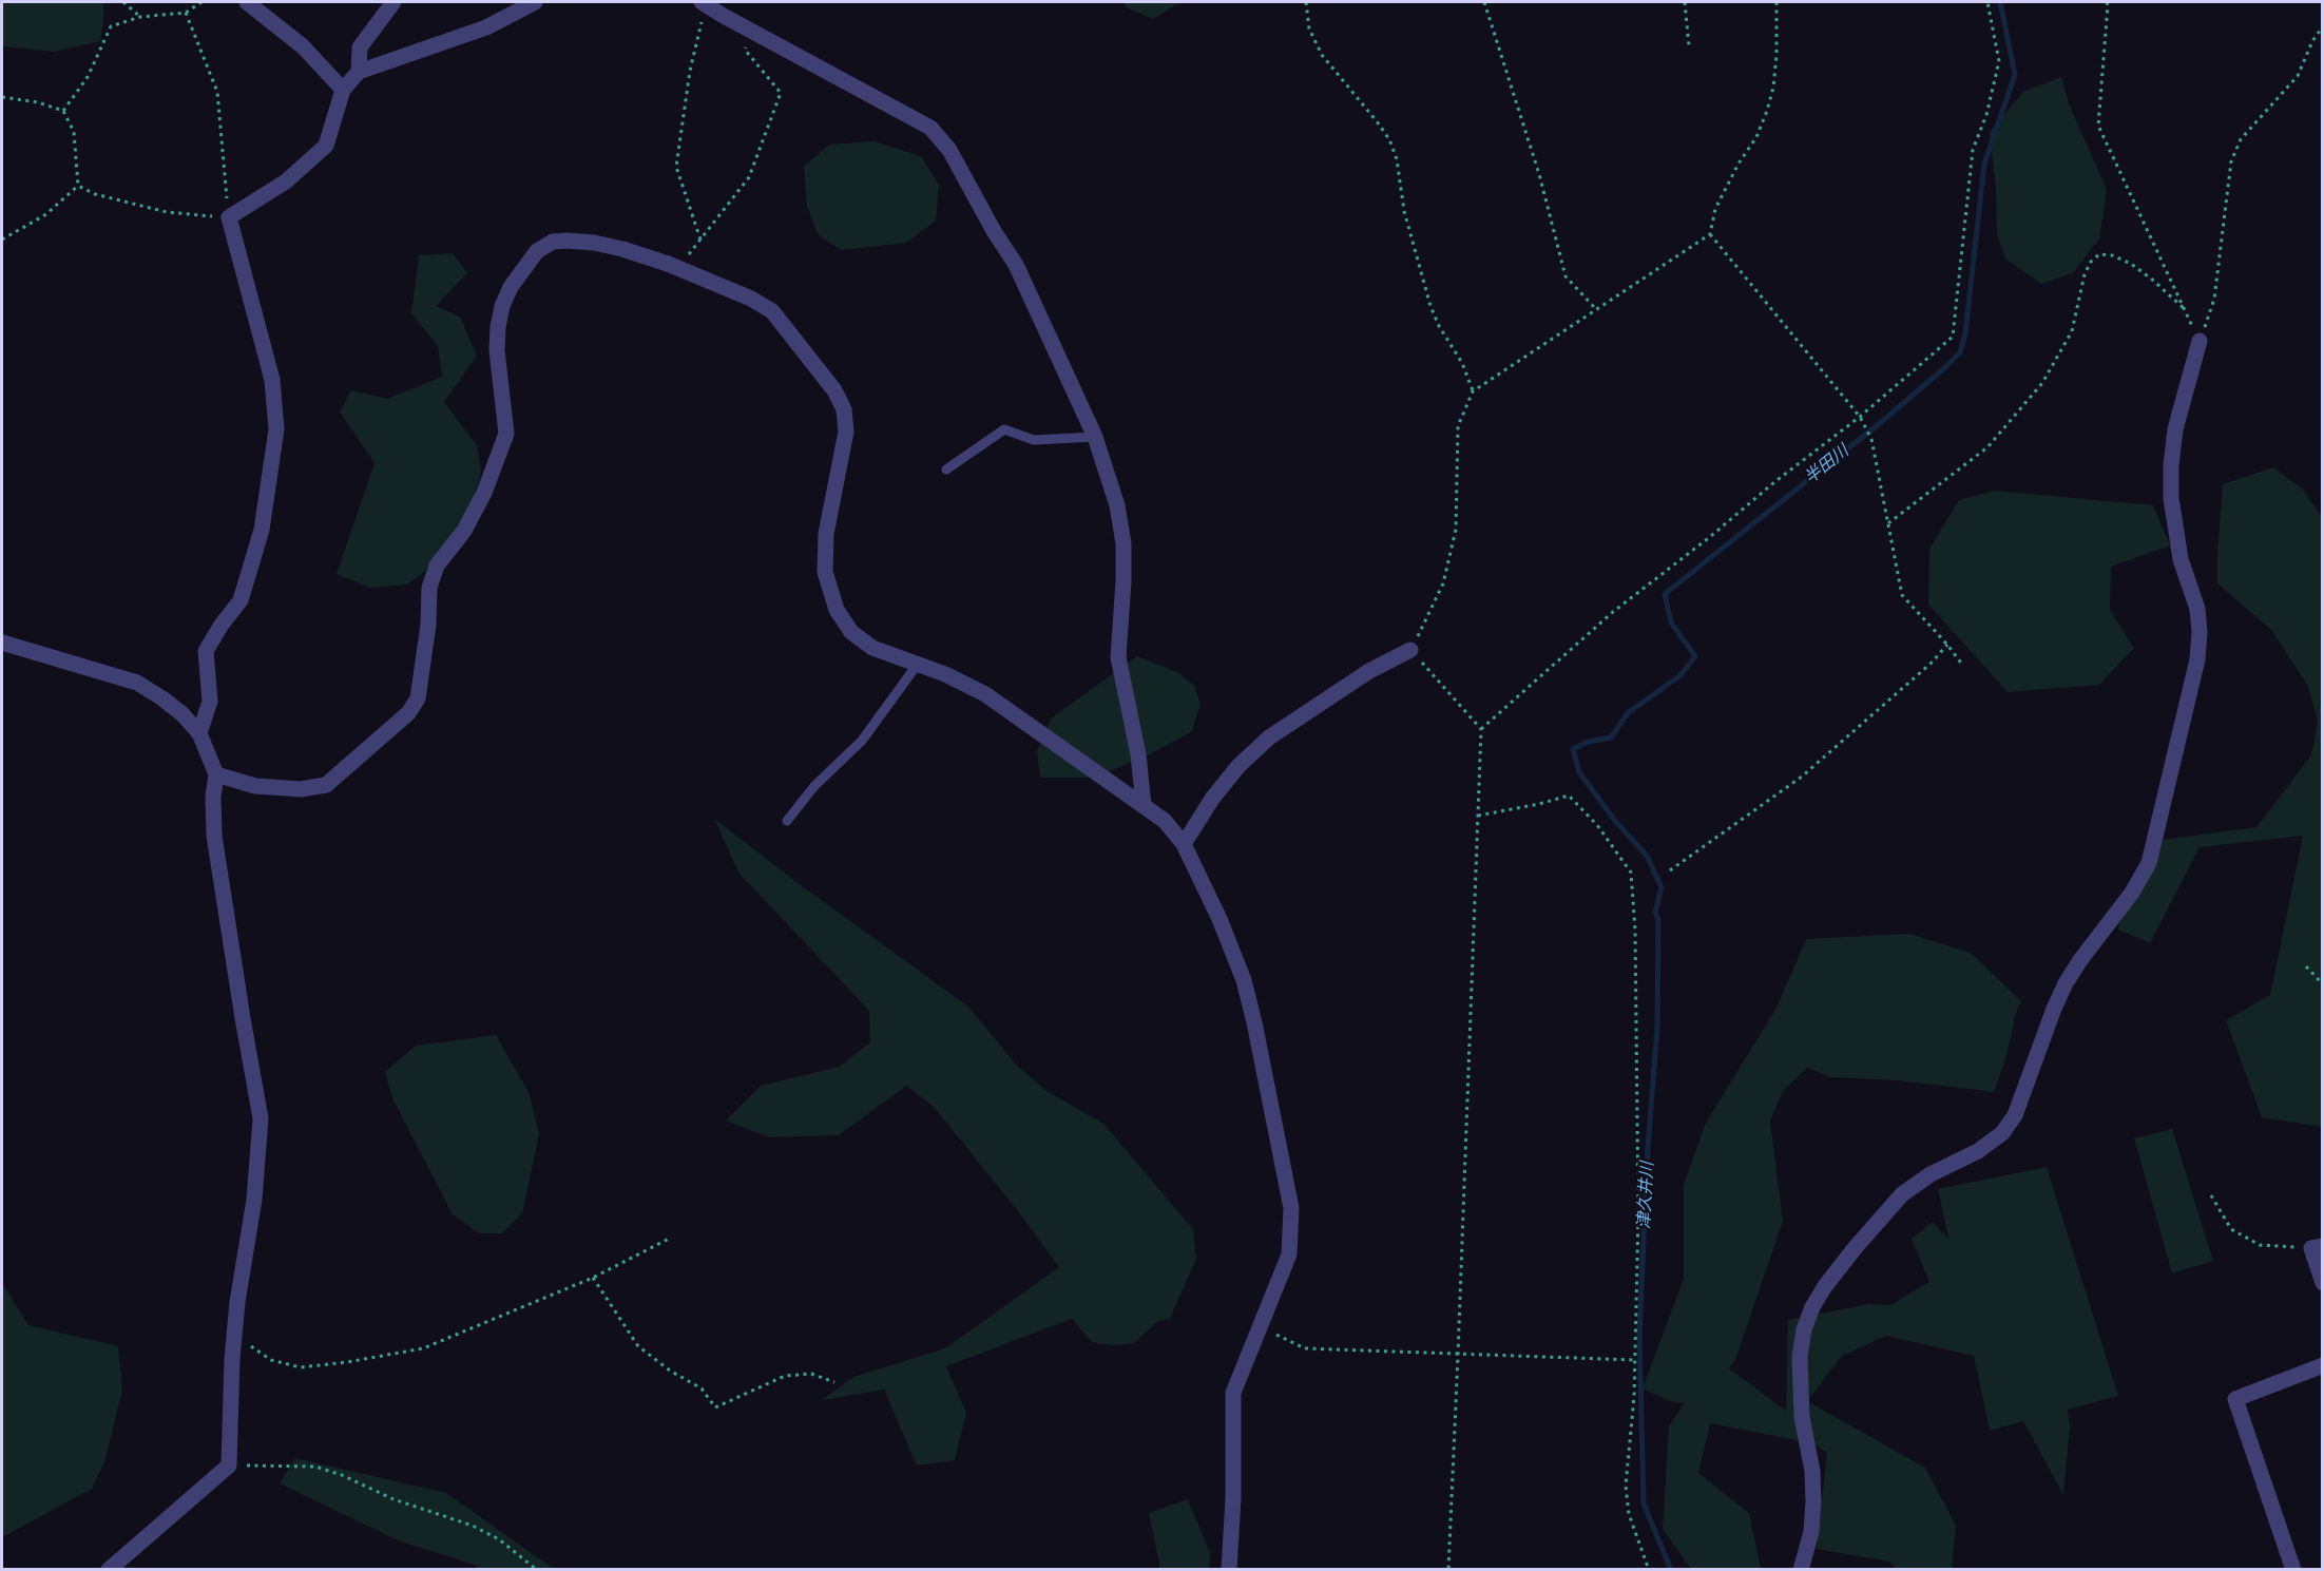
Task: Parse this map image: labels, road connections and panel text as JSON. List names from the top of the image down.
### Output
{
  "water": ["半田川", "津久井川"]
}
